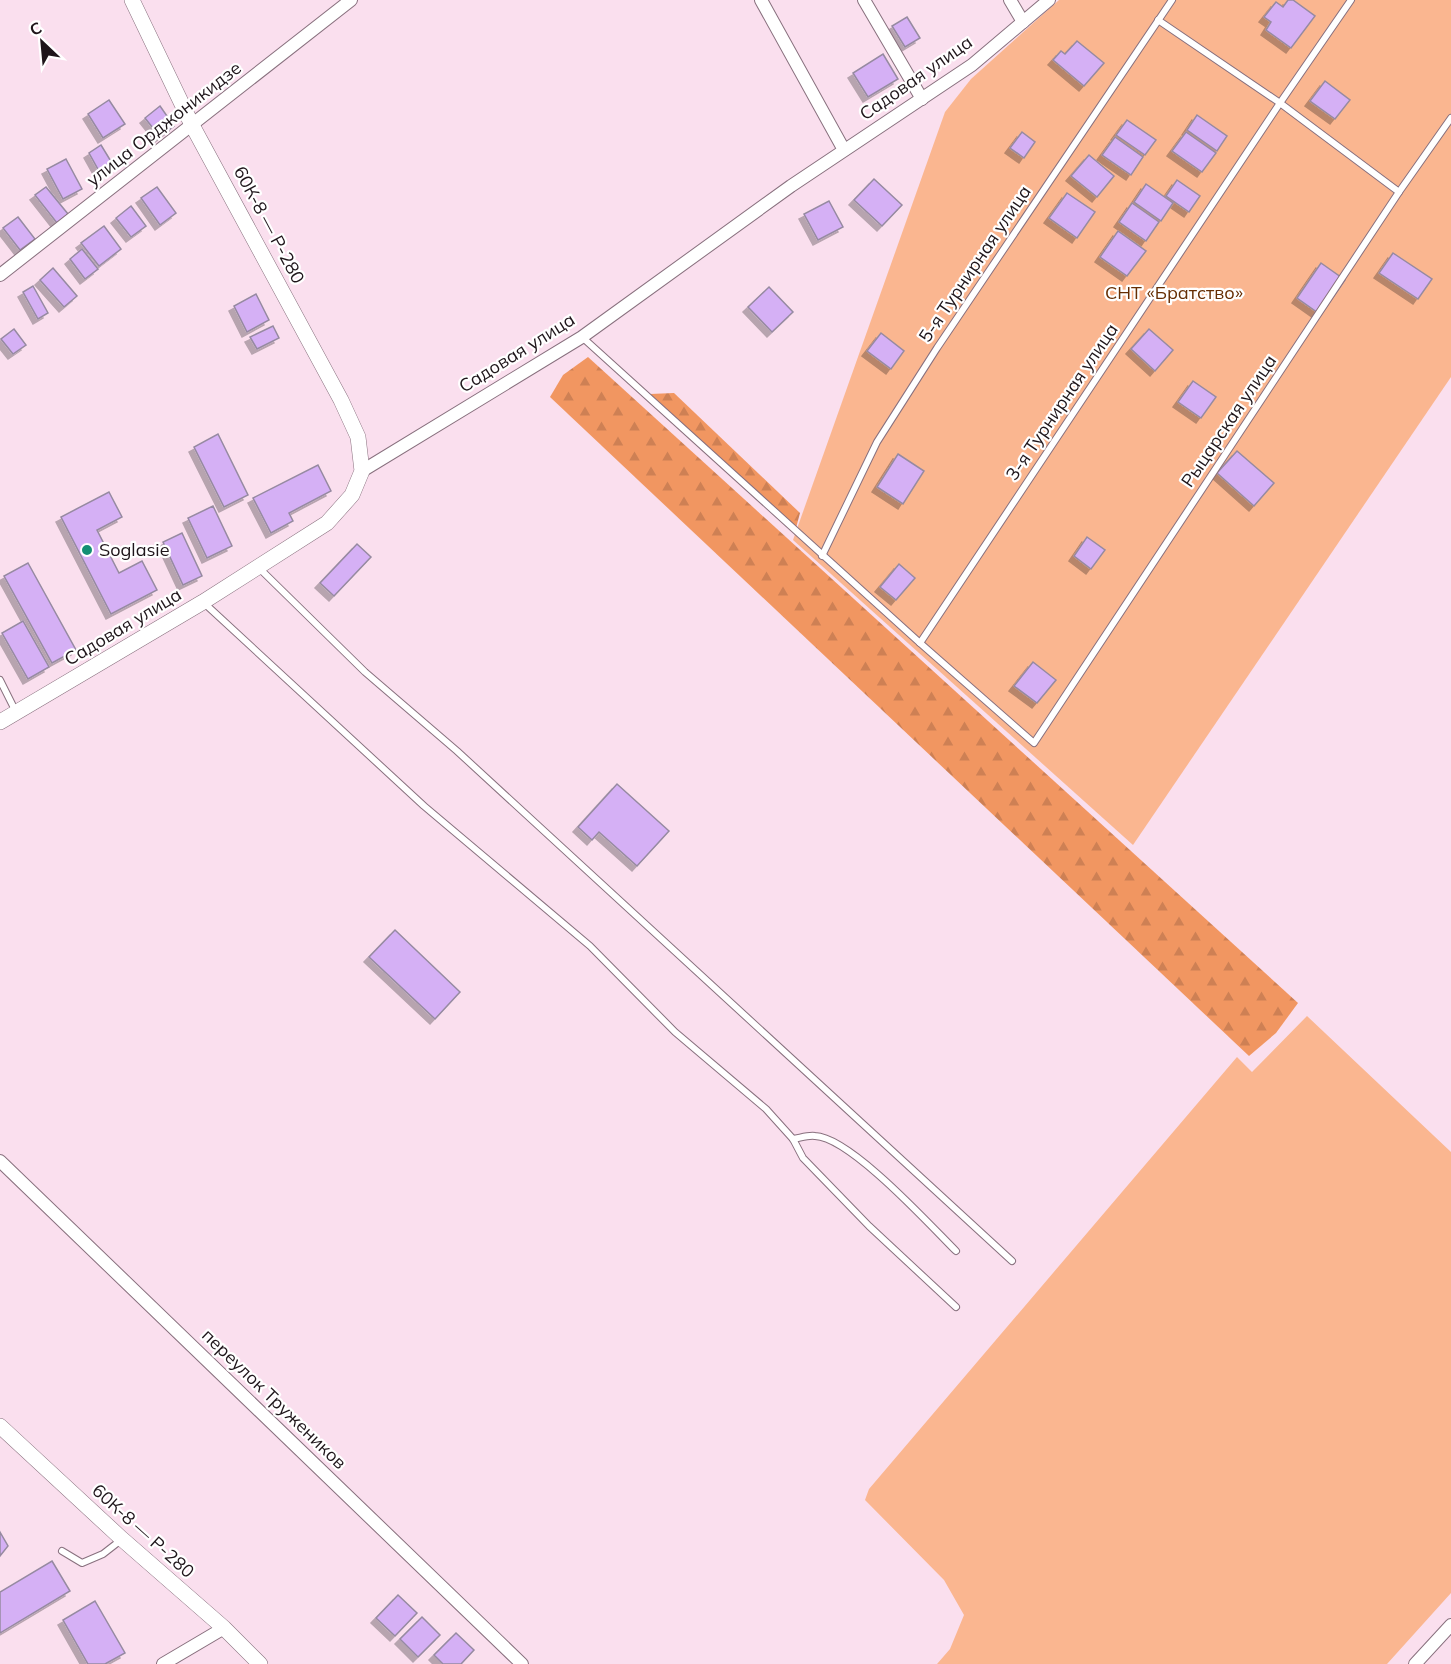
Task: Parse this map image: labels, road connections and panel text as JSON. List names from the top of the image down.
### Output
{
  "streets": {
    "street": [
      "Садовая улица",
      "улица Орджоникидзе",
      "60К-8 — Р-280",
      "переулок Тружеников"
    ],
    "lane": ["5-я Турнирная улица", "3-я Турнирная улица", "Рыцарская улица"]
  },
  "crossings": [
    ["Садовая улица", "60К-8 — Р-280"],
    ["улица Орджоникидзе", "60К-8 — Р-280"],
    ["3-я Турнирная улица", "Рыцарская улица"]
  ],
  "parks": ["СНТ «Братство»"],
  "places": ["Soglasie"],
  "north": "top left"
}
